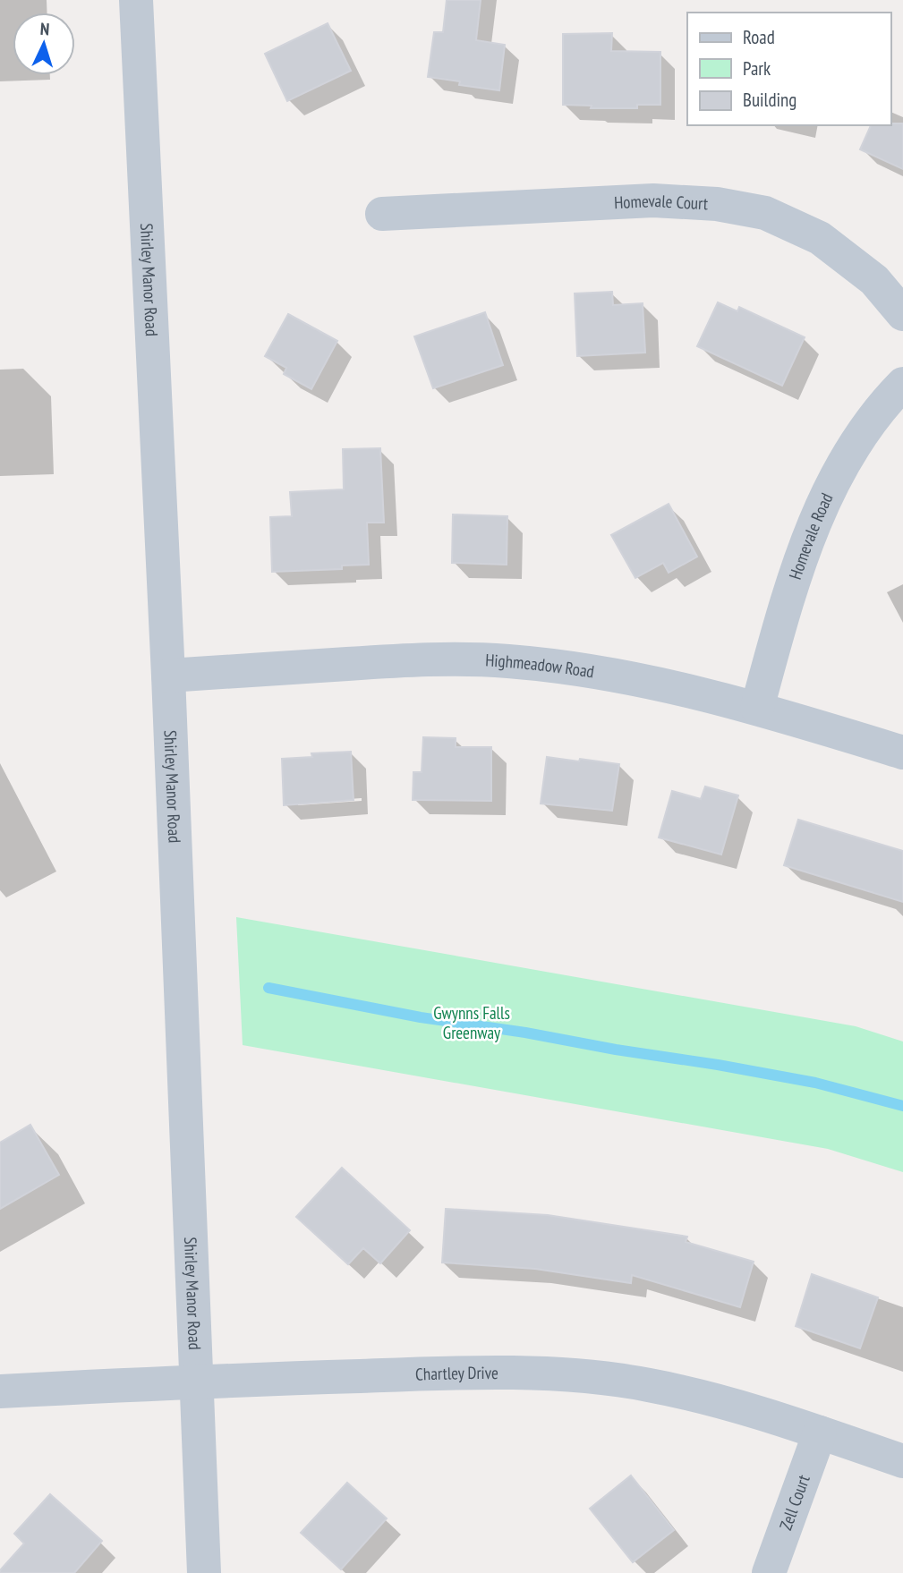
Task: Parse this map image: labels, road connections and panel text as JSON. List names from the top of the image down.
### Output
{
  "streets": {
    "street": [
      "Homevale Court",
      "Shirley Manor Road",
      "Homevale Road",
      "Highmeadow Road",
      "Chartley Drive",
      "Zell Court"
    ]
  },
  "crossings": [
    ["Shirley Manor Road", "Highmeadow Road"],
    ["Shirley Manor Road", "Chartley Drive"],
    ["Homevale Road", "Highmeadow Road"],
    ["Chartley Drive", "Zell Court"]
  ],
  "parks": ["Gwynns Falls Greenway"],
  "legend": ["Road", "Park", "Building"],
  "north": "top"
}
